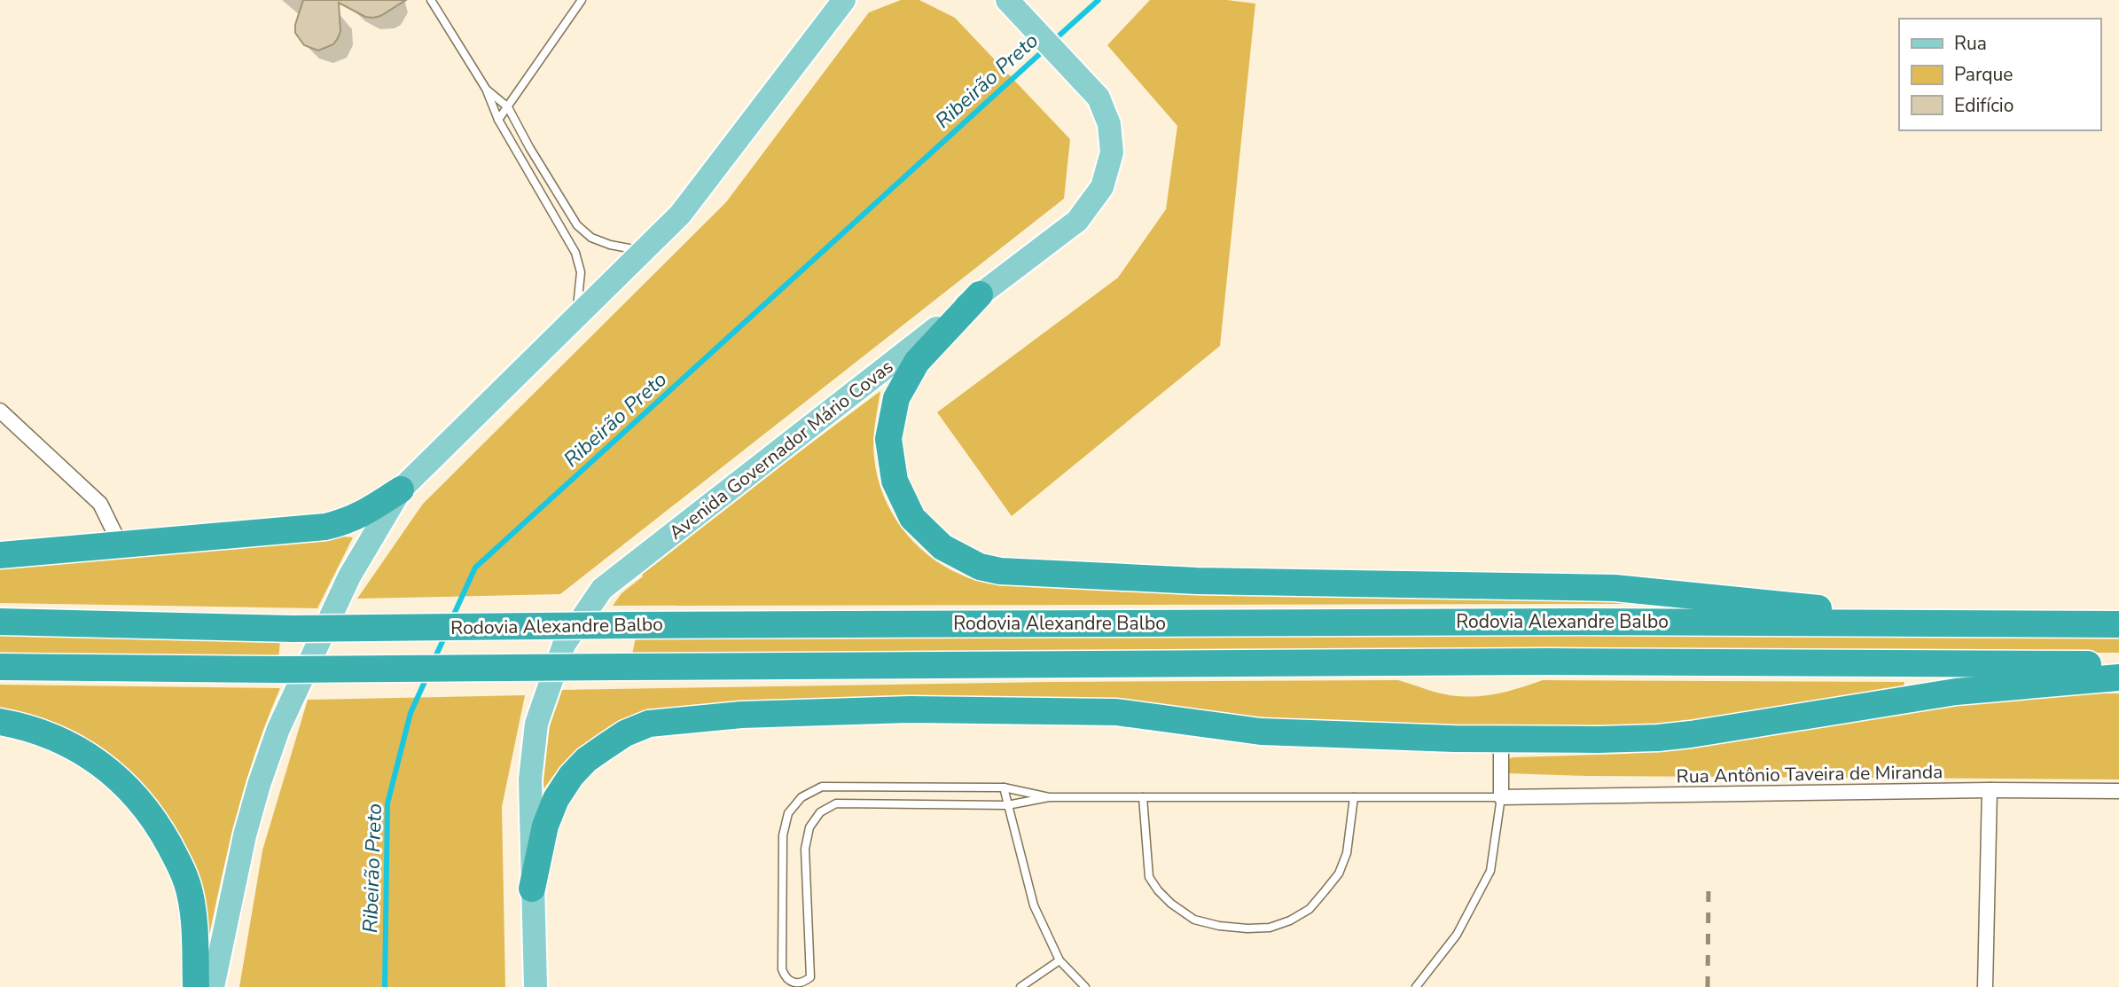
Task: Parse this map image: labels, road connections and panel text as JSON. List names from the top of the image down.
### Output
{
  "streets": {
    "highway": ["Rodovia Alexandre Balbo"],
    "main road": ["Avenida Governador Mário Covas"],
    "street": ["Rua Antônio Taveira de Miranda"]
  },
  "water": ["Ribeirão Preto"],
  "legend": ["Rua", "Parque", "Edifício"]
}
